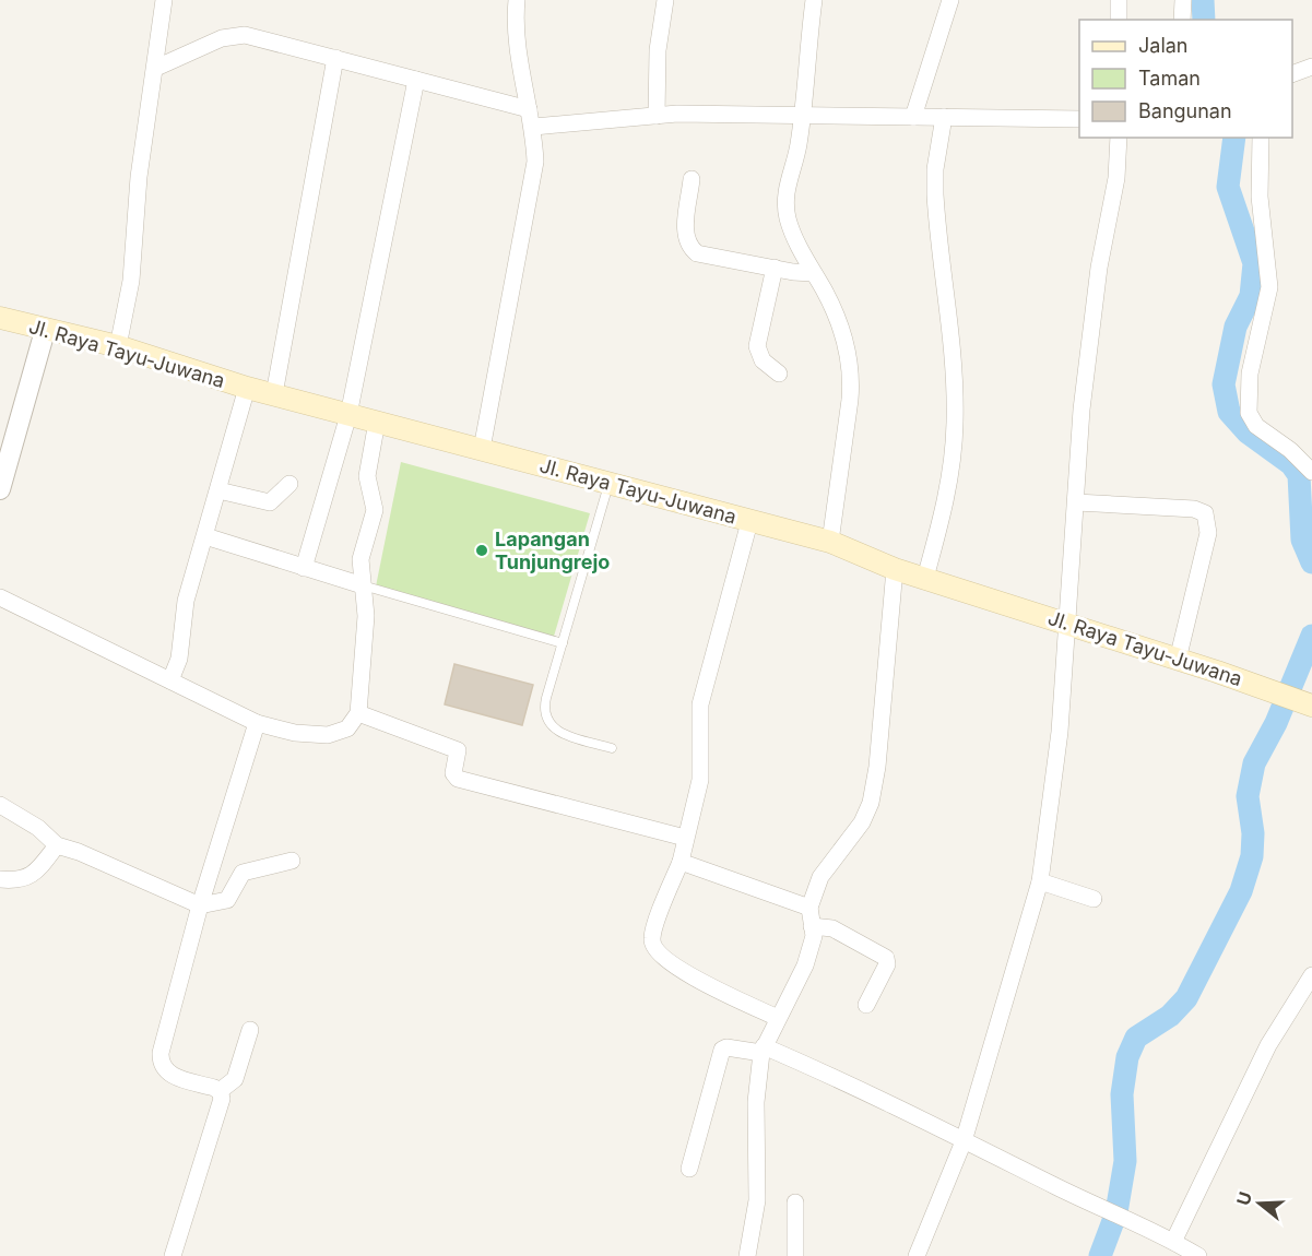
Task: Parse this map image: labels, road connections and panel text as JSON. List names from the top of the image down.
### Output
{
  "streets": {
    "main road": ["Jl. Raya Tayu-Juwana"]
  },
  "places": ["Lapangan Tunjungrejo"],
  "legend": ["Jalan", "Taman", "Bangunan"],
  "north": "left"
}
